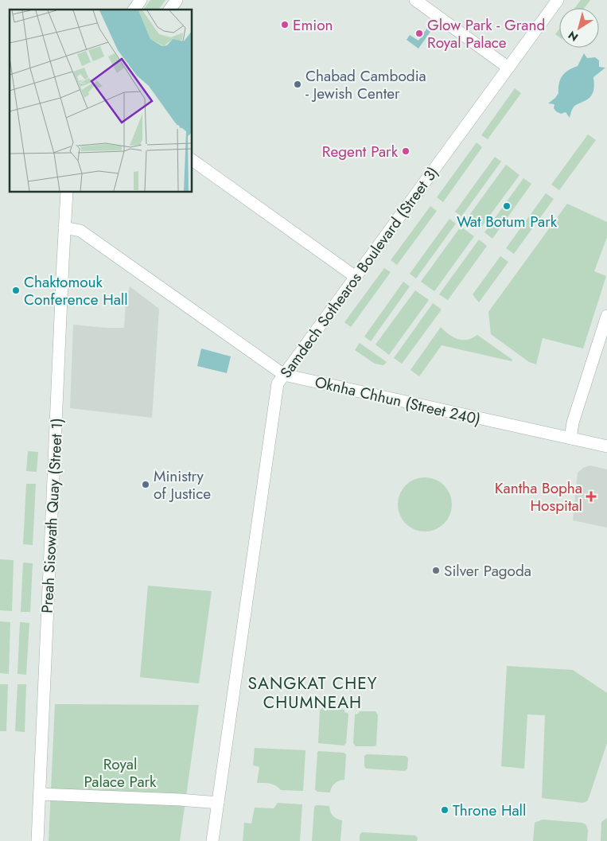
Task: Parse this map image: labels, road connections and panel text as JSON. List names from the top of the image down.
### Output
{
  "streets": {
    "street": ["Samdech Sothearos Boulevard (Street 3)", "Oknha Chhun (Street 240)", "Preah Sisowath Quay (Street 1)"]
  },
  "crossings": [
    ["Samdech Sothearos Boulevard (Street 3)", "Oknha Chhun (Street 240)"],
    ["Oknha Chhun (Street 240)", "Preah Sisowath Quay (Street 1)"]
  ],
  "districts": ["SANGKAT CHEY CHUMNEAH"],
  "parks": ["Royal Palace Park"],
  "places": {
    "other": [
      "Emion",
      "Glow Park - Grand Royal Palace",
      "Chabad Cambodia - Jewish Center",
      "Regent Park",
      "Wat Botum Park",
      "Chaktomouk Conference Hall",
      "Ministry of Justice",
      "Silver Pagoda",
      "Throne Hall"
    ],
    "health": ["Kantha Bopha Hospital"]
  },
  "north": "bottom left"
}
